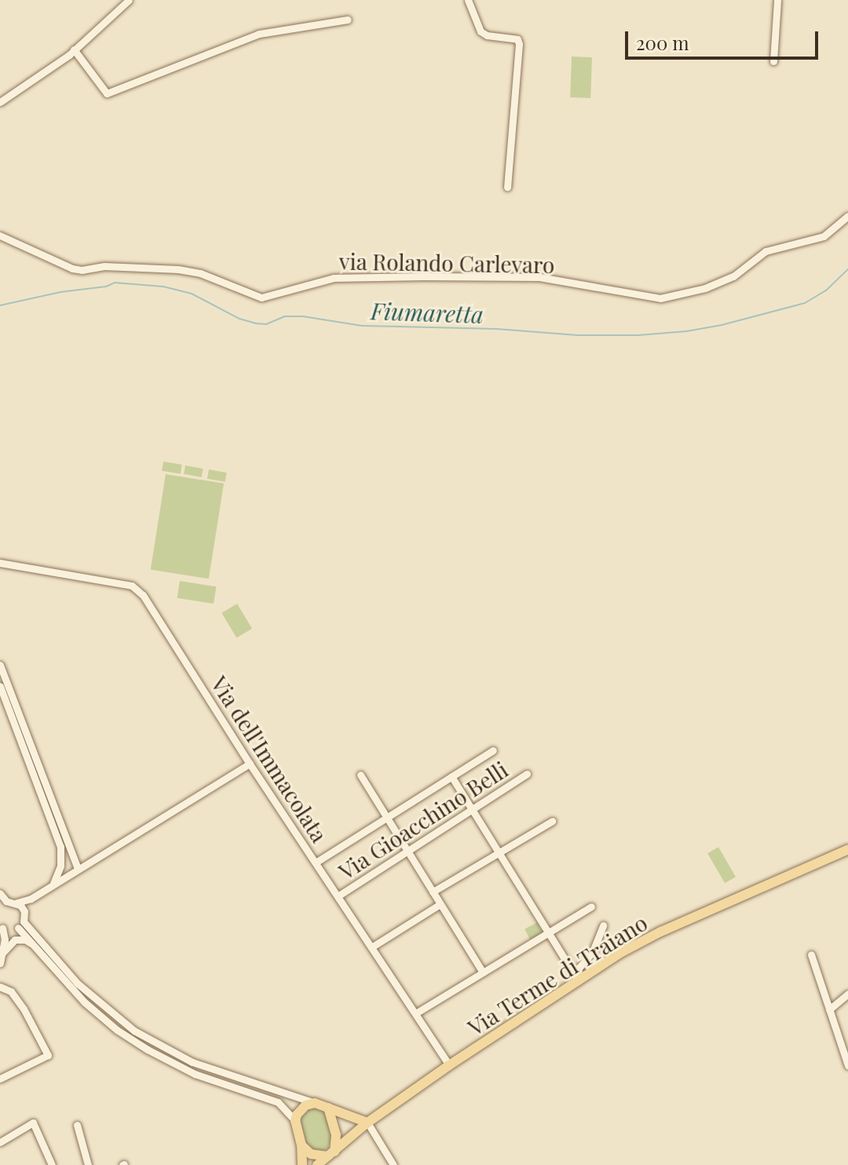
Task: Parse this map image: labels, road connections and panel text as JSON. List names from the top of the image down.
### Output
{
  "streets": {
    "main road": ["Via Terme di Traiano"],
    "street": ["via Rolando Carlevaro", "Via dell'Immacolata", "Via Gioacchino Belli"]
  },
  "crossings": [
    ["Via dell'Immacolata", "Via Gioacchino Belli"],
    ["Via dell'Immacolata", "Via Terme di Traiano"]
  ],
  "water": ["Fiumaretta"],
  "scale_bar": "200 m"
}
